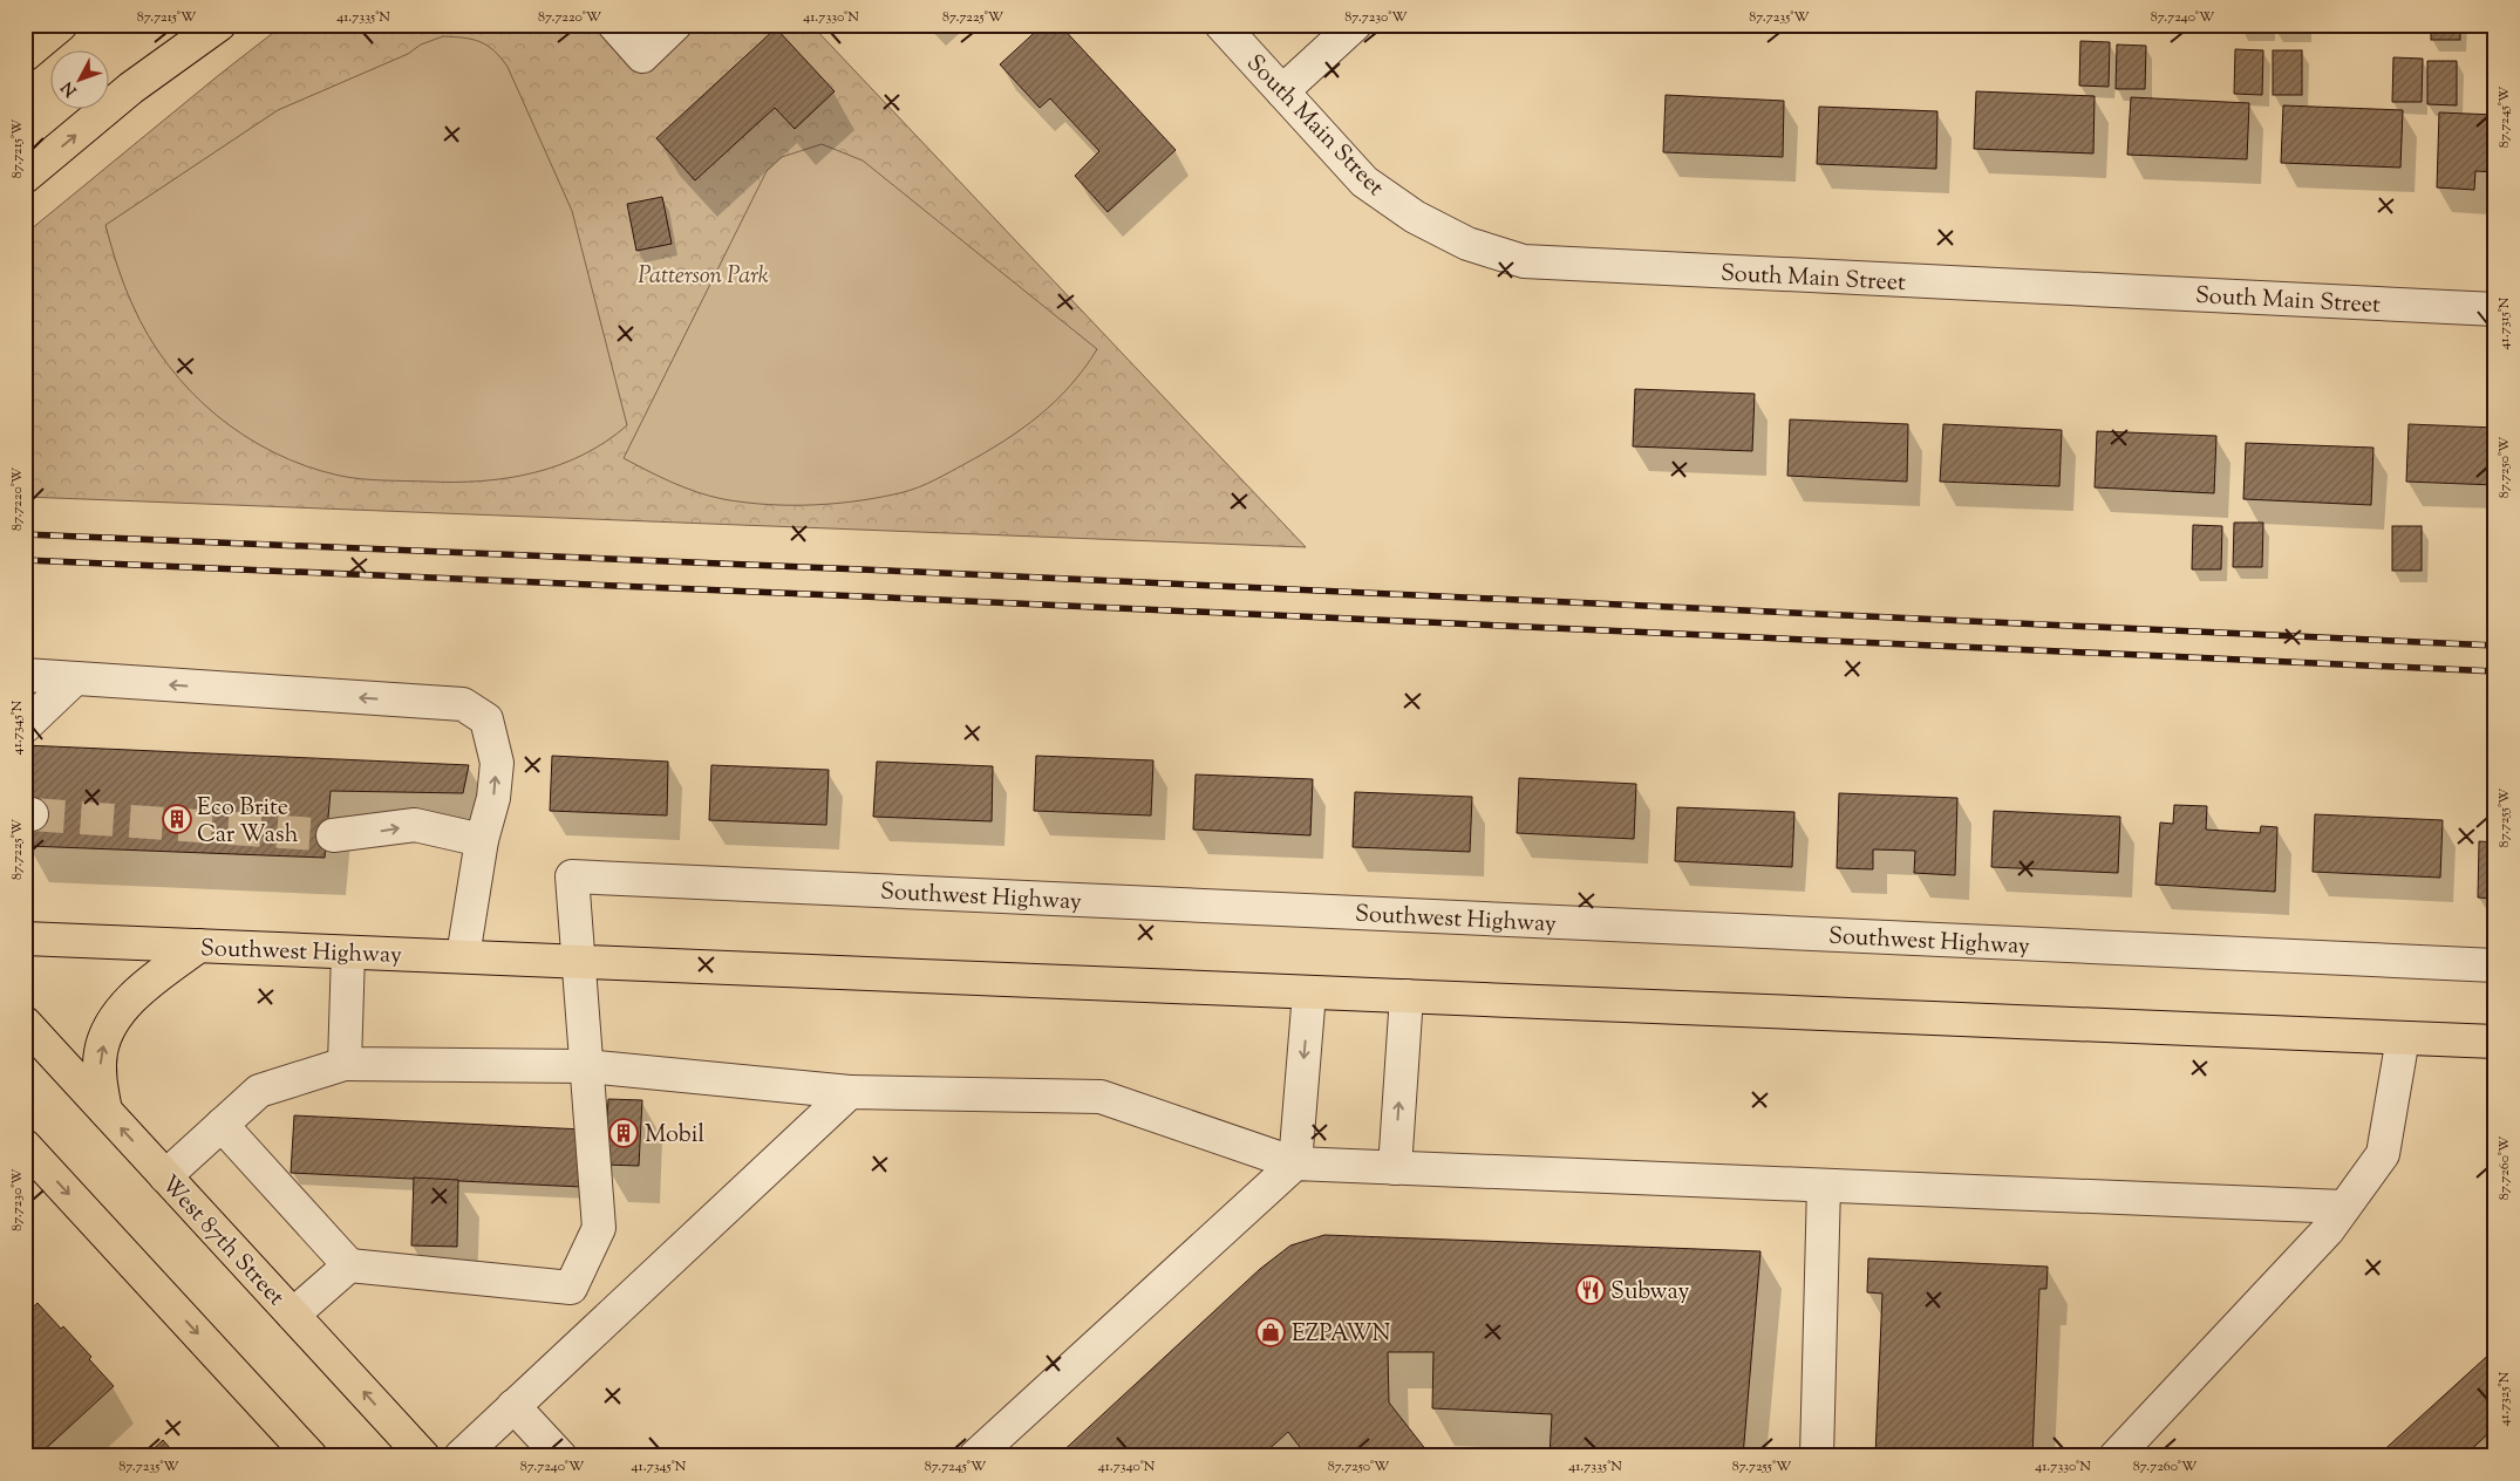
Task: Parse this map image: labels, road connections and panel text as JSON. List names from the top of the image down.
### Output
{
  "streets": {
    "main road": ["Southwest Highway", "West 87th Street"],
    "street": ["South Main Street"]
  },
  "parks": ["Patterson Park"],
  "places": {
    "building": ["Eco Brite Car Wash", "Mobil"],
    "restaurant": ["Subway"],
    "shop": ["EZPAWN"]
  },
  "north": "bottom left",
  "coordinates": [
    "87.7215°W",
    "41.7335°N",
    "87.7220°W",
    "41.7330°N",
    "87.7225°W",
    "87.7230°W",
    "87.7235°W",
    "87.7240°W",
    "87.7245°W",
    "41.7315°N",
    "87.7250°W",
    "41.7345°N",
    "87.7255°W",
    "87.7260°W",
    "41.7325°N",
    "41.7340°N"
  ]
}
